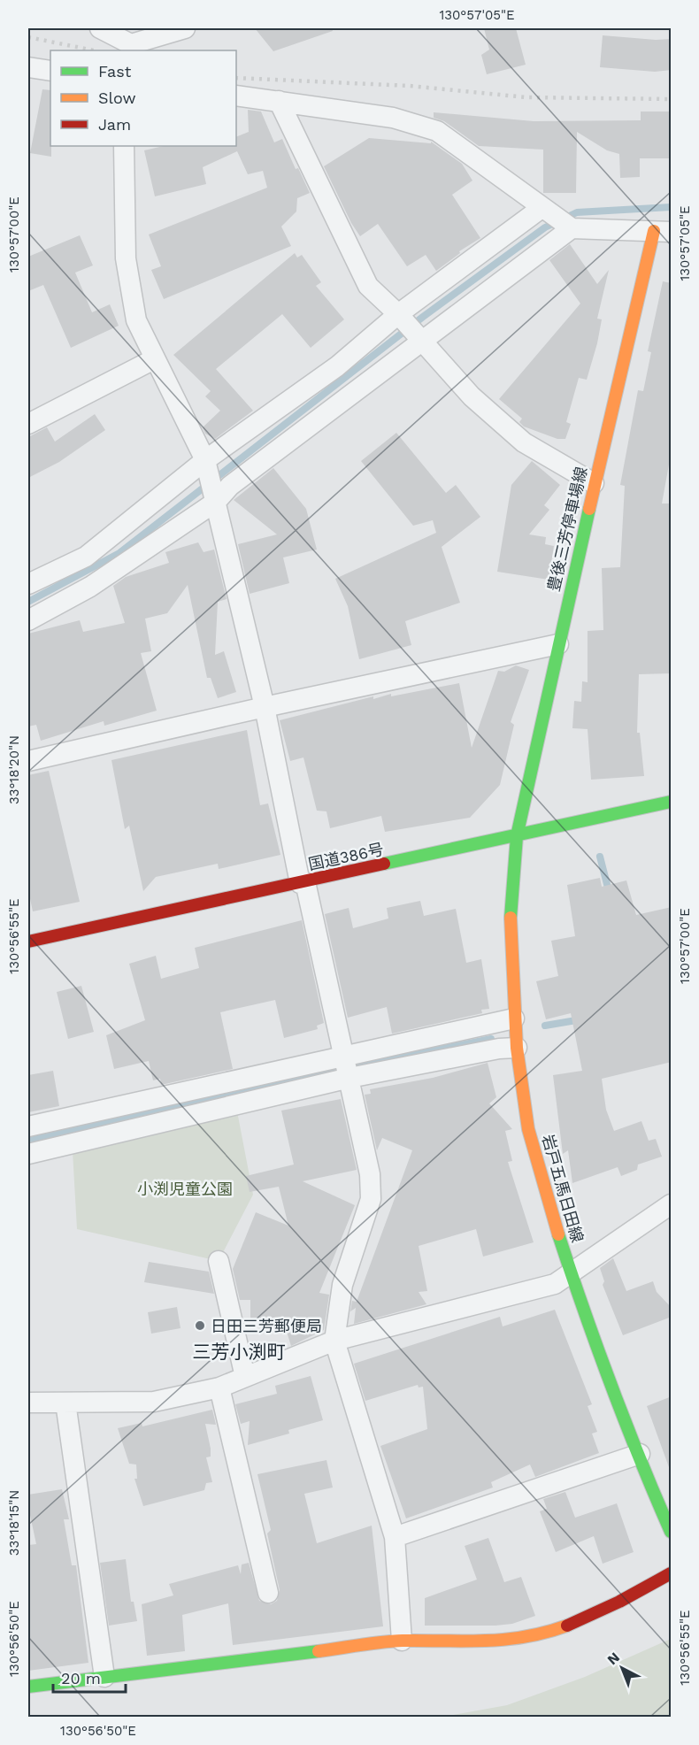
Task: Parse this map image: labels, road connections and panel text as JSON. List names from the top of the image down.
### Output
{
  "streets": {
    "main road": ["豊後三芳停車場線", "国道386号", "岩戸五馬日田線"]
  },
  "crossings": [
    ["豊後三芳停車場線", "国道386号"],
    ["豊後三芳停車場線", "岩戸五馬日田線"],
    ["国道386号", "岩戸五馬日田線"]
  ],
  "districts": ["三芳小渕町"],
  "parks": ["小渕児童公園"],
  "places": ["日田三芳郵便局"],
  "legend": ["Fast", "Slow", "Jam"],
  "scale_bar": "20 m",
  "north": "top left",
  "coordinates": [
    "130°57'05\"E",
    "130°57'00\"E",
    "33°18'20\"N",
    "130°56'55\"E",
    "33°18'15\"N",
    "130°56'50\"E"
  ]
}
